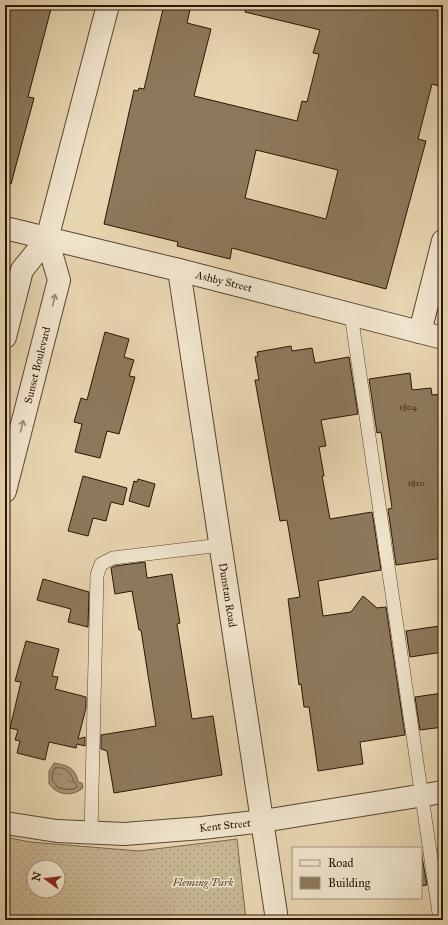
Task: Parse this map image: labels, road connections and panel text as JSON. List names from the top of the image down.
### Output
{
  "streets": {
    "street": [
      "Ashby Street",
      "Sunset Boulevard",
      "Dunstan Road",
      "Kent Street"
    ]
  },
  "crossings": [
    ["Ashby Street", "Sunset Boulevard"],
    ["Ashby Street", "Dunstan Road"],
    ["Dunstan Road", "Kent Street"]
  ],
  "parks": ["Fleming Park"],
  "house_numbers": ["1804", "1810"],
  "legend": ["Road", "Building"],
  "north": "left"
}
